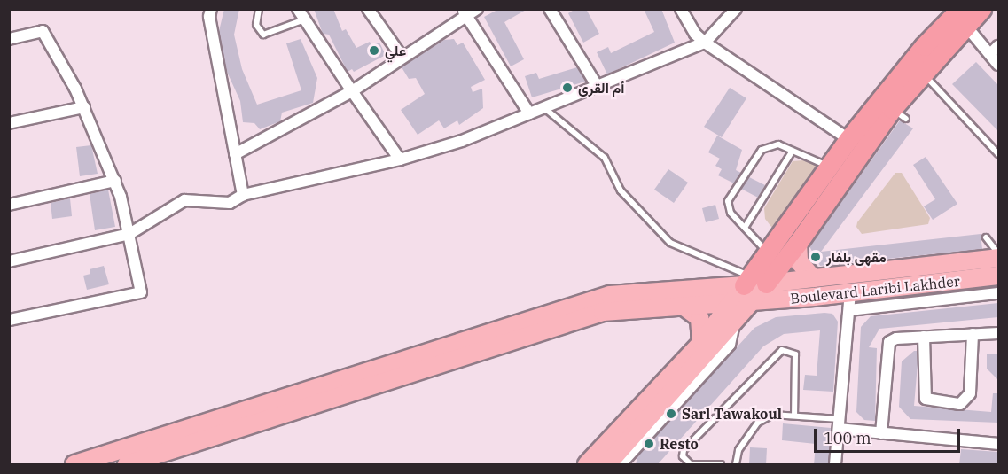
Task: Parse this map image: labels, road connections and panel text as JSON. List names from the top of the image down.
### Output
{
  "streets": {
    "main road": ["Boulevard Laribi Lakhder"]
  },
  "places": [
    "علي",
    "أم القرى",
    "مقهى بلفار",
    "Sarl Tawakoul",
    "Resto"
  ],
  "scale_bar": "100 m"
}
